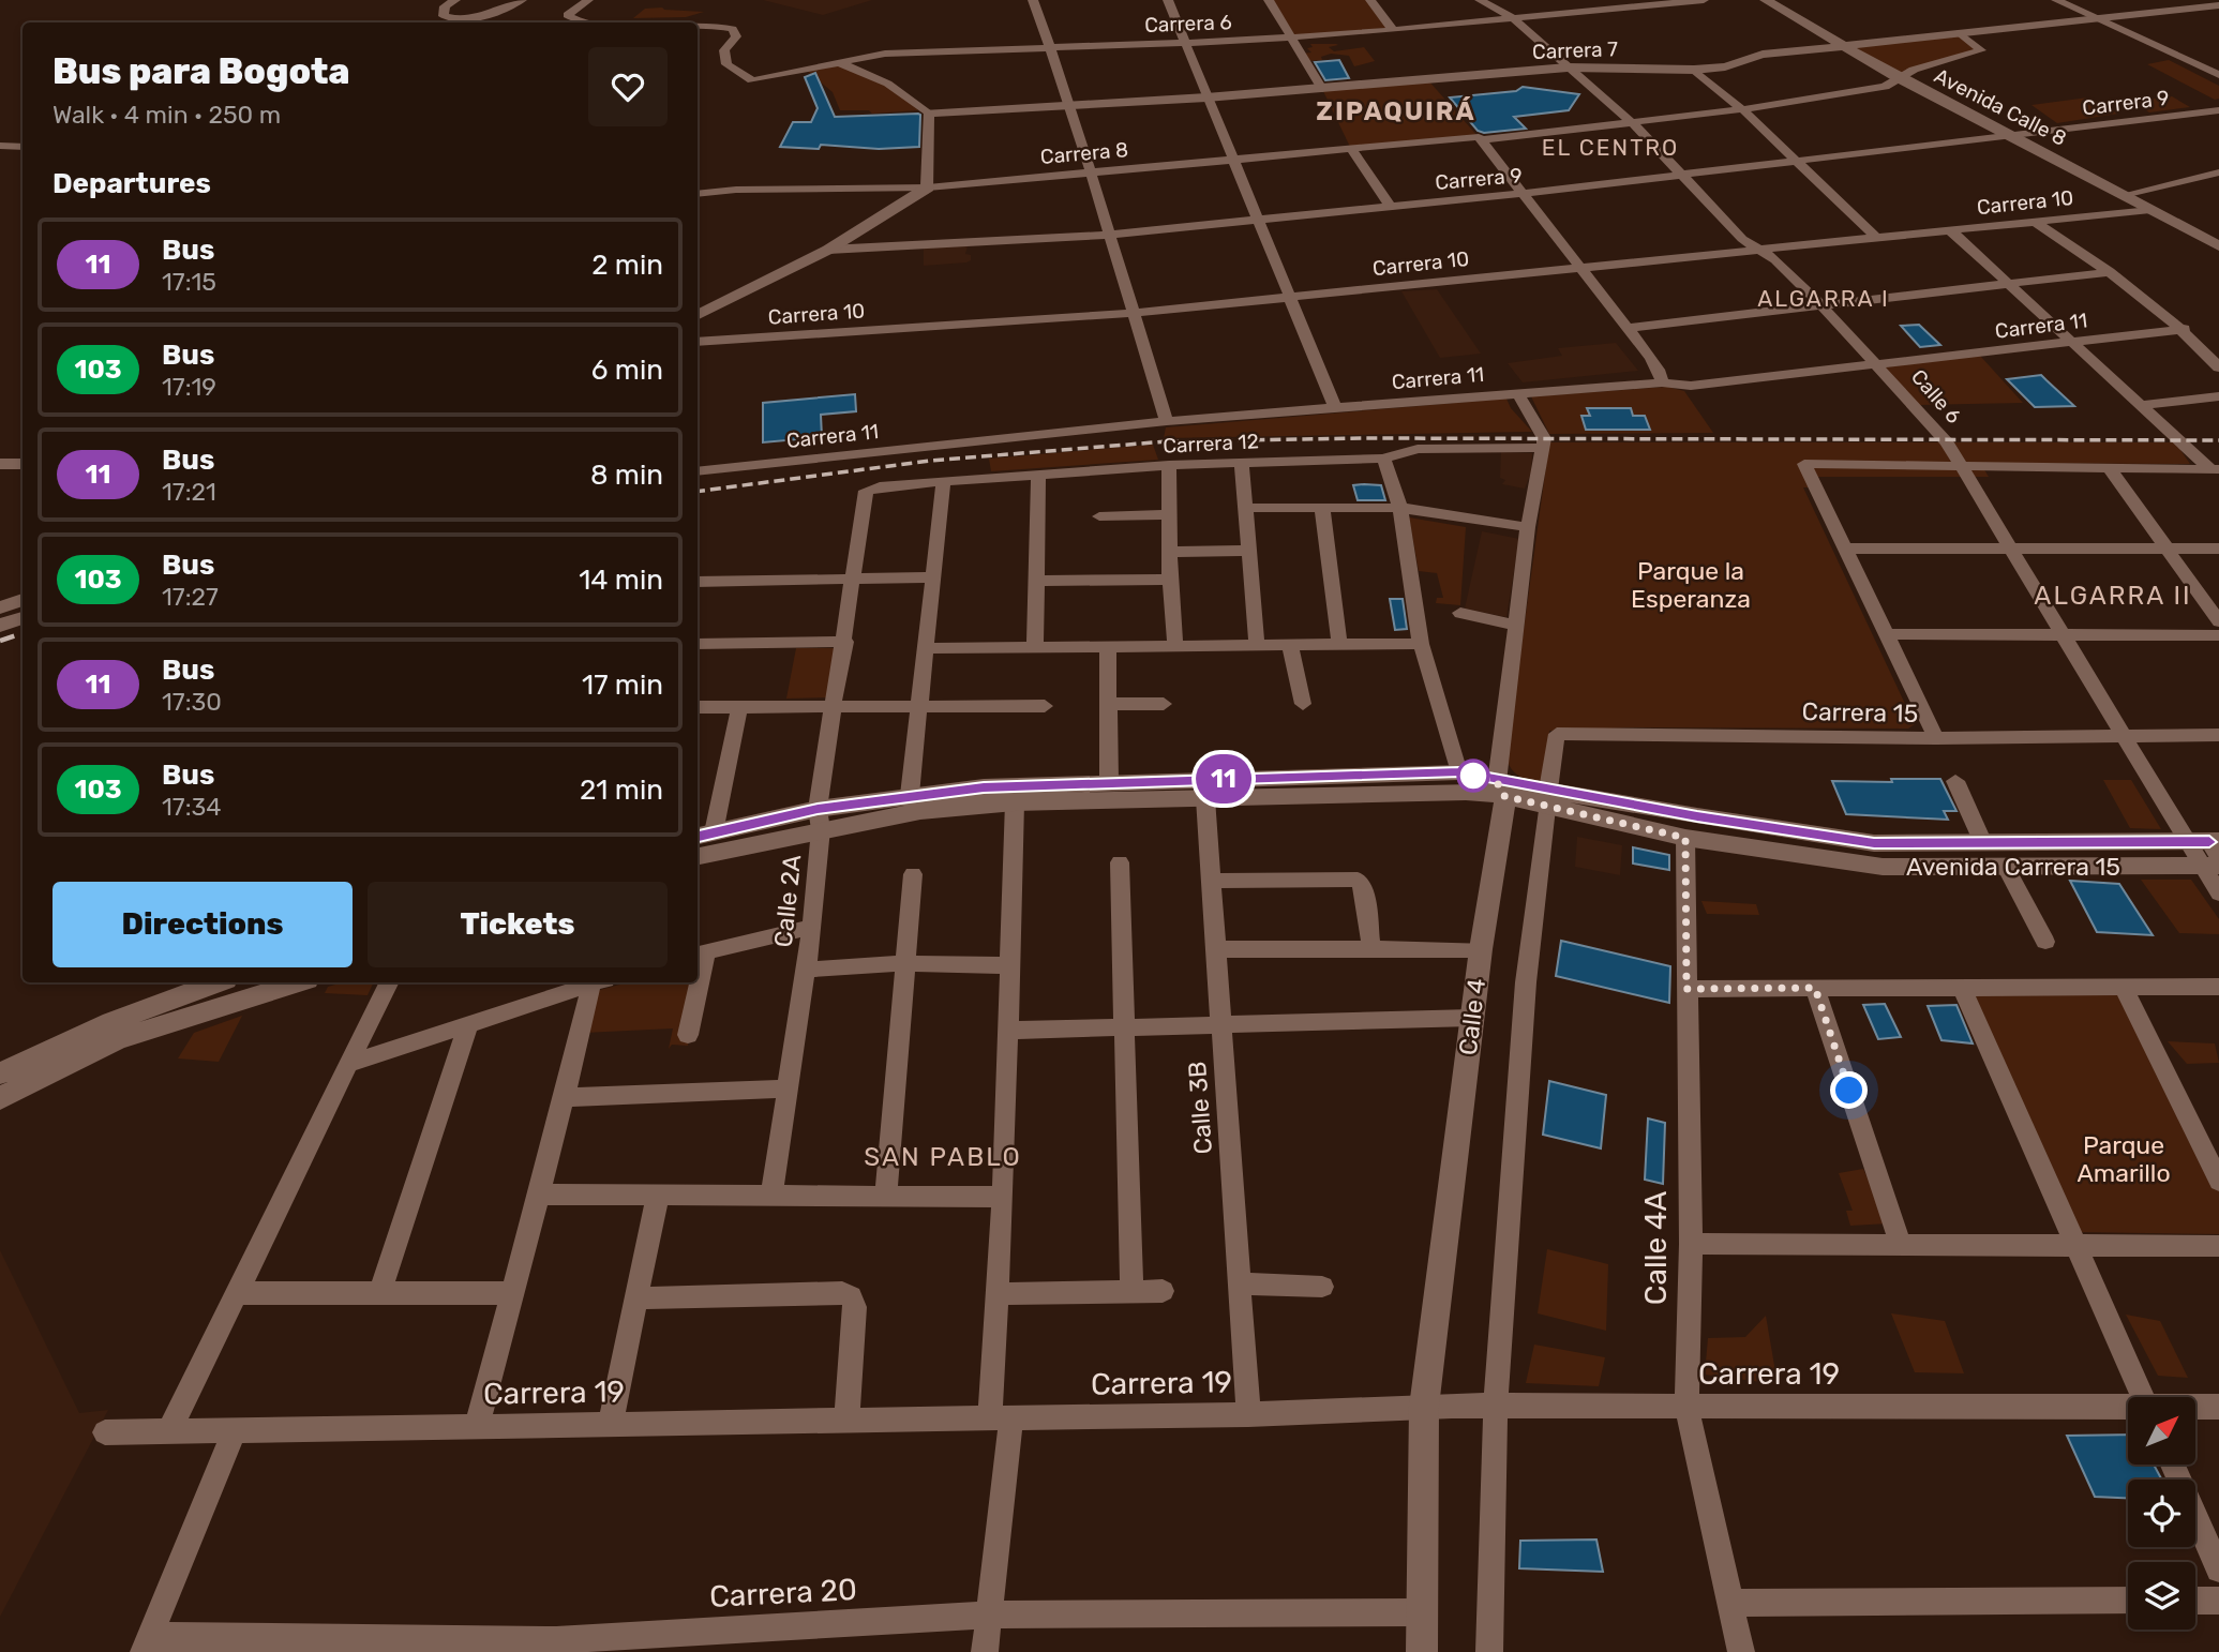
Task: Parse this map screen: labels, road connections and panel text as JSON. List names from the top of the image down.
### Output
{
  "streets": {
    "main road": [
      "Carrera 7",
      "Avenida Calle 8",
      "Avenida Carrera 15",
      "Calle 4"
    ],
    "street": [
      "Carrera 6",
      "Carrera 9",
      "Carrera 8",
      "Carrera 10",
      "Carrera 11",
      "Calle 6",
      "Carrera 12",
      "Carrera 15",
      "Calle 2A",
      "Calle 3B",
      "Calle 4A",
      "Carrera 19",
      "Carrera 20"
    ]
  },
  "crossings": [
    ["Carrera 6", "Calle 6"],
    ["Carrera 7", "Avenida Calle 8"],
    ["Carrera 7", "Carrera 8"],
    ["Carrera 7", "Calle 6"],
    ["Carrera 9", "Avenida Calle 8"],
    ["Carrera 9", "Calle 6"],
    ["Avenida Calle 8", "Carrera 8"],
    ["Avenida Calle 8", "Carrera 10"],
    ["Carrera 8", "Calle 6"],
    ["Carrera 10", "Calle 6"],
    ["Carrera 11", "Calle 6"],
    ["Calle 6", "Carrera 15"],
    ["Calle 6", "Avenida Carrera 15"],
    ["Carrera 12", "Calle 2A"],
    ["Carrera 12", "Calle 4"],
    ["Carrera 15", "Avenida Carrera 15"],
    ["Carrera 15", "Carrera 19"],
    ["Avenida Carrera 15", "Calle 2A"],
    ["Avenida Carrera 15", "Calle 4"],
    ["Avenida Carrera 15", "Calle 3B"],
    ["Avenida Carrera 15", "Calle 4A"],
    ["Calle 4", "Carrera 19"],
    ["Calle 4", "Carrera 20"],
    ["Calle 3B", "Carrera 19"],
    ["Calle 4A", "Carrera 19"]
  ],
  "districts": [
    "ZIPAQUIRÁ",
    "EL CENTRO",
    "ALGARRA I",
    "ALGARRA II",
    "SAN PABLO"
  ],
  "parks": ["Parque la Esperanza", "Parque Amarillo"],
  "lines": ["bus line 11"],
  "north": "top right",
  "page": {
    "on_map": "11",
    "heading": [
      ["Bus para Bogota", "Walk · 4 min · 250 m"],
      "Departures"
    ],
    "list": [
      {
        "mark": "11",
        "name": "Bus",
        "note": "17:15",
        "value": "2 min"
      },
      {
        "mark": "103",
        "name": "Bus",
        "note": "17:19",
        "value": "6 min"
      },
      {
        "mark": "11",
        "name": "Bus",
        "note": "17:21",
        "value": "8 min"
      },
      {
        "mark": "103",
        "name": "Bus",
        "note": "17:27",
        "value": "14 min"
      },
      {
        "mark": "11",
        "name": "Bus",
        "note": "17:30",
        "value": "17 min"
      },
      {
        "mark": "103",
        "name": "Bus",
        "note": "17:34",
        "value": "21 min"
      }
    ],
    "buttons": ["Directions", "Tickets"]
  }
}
